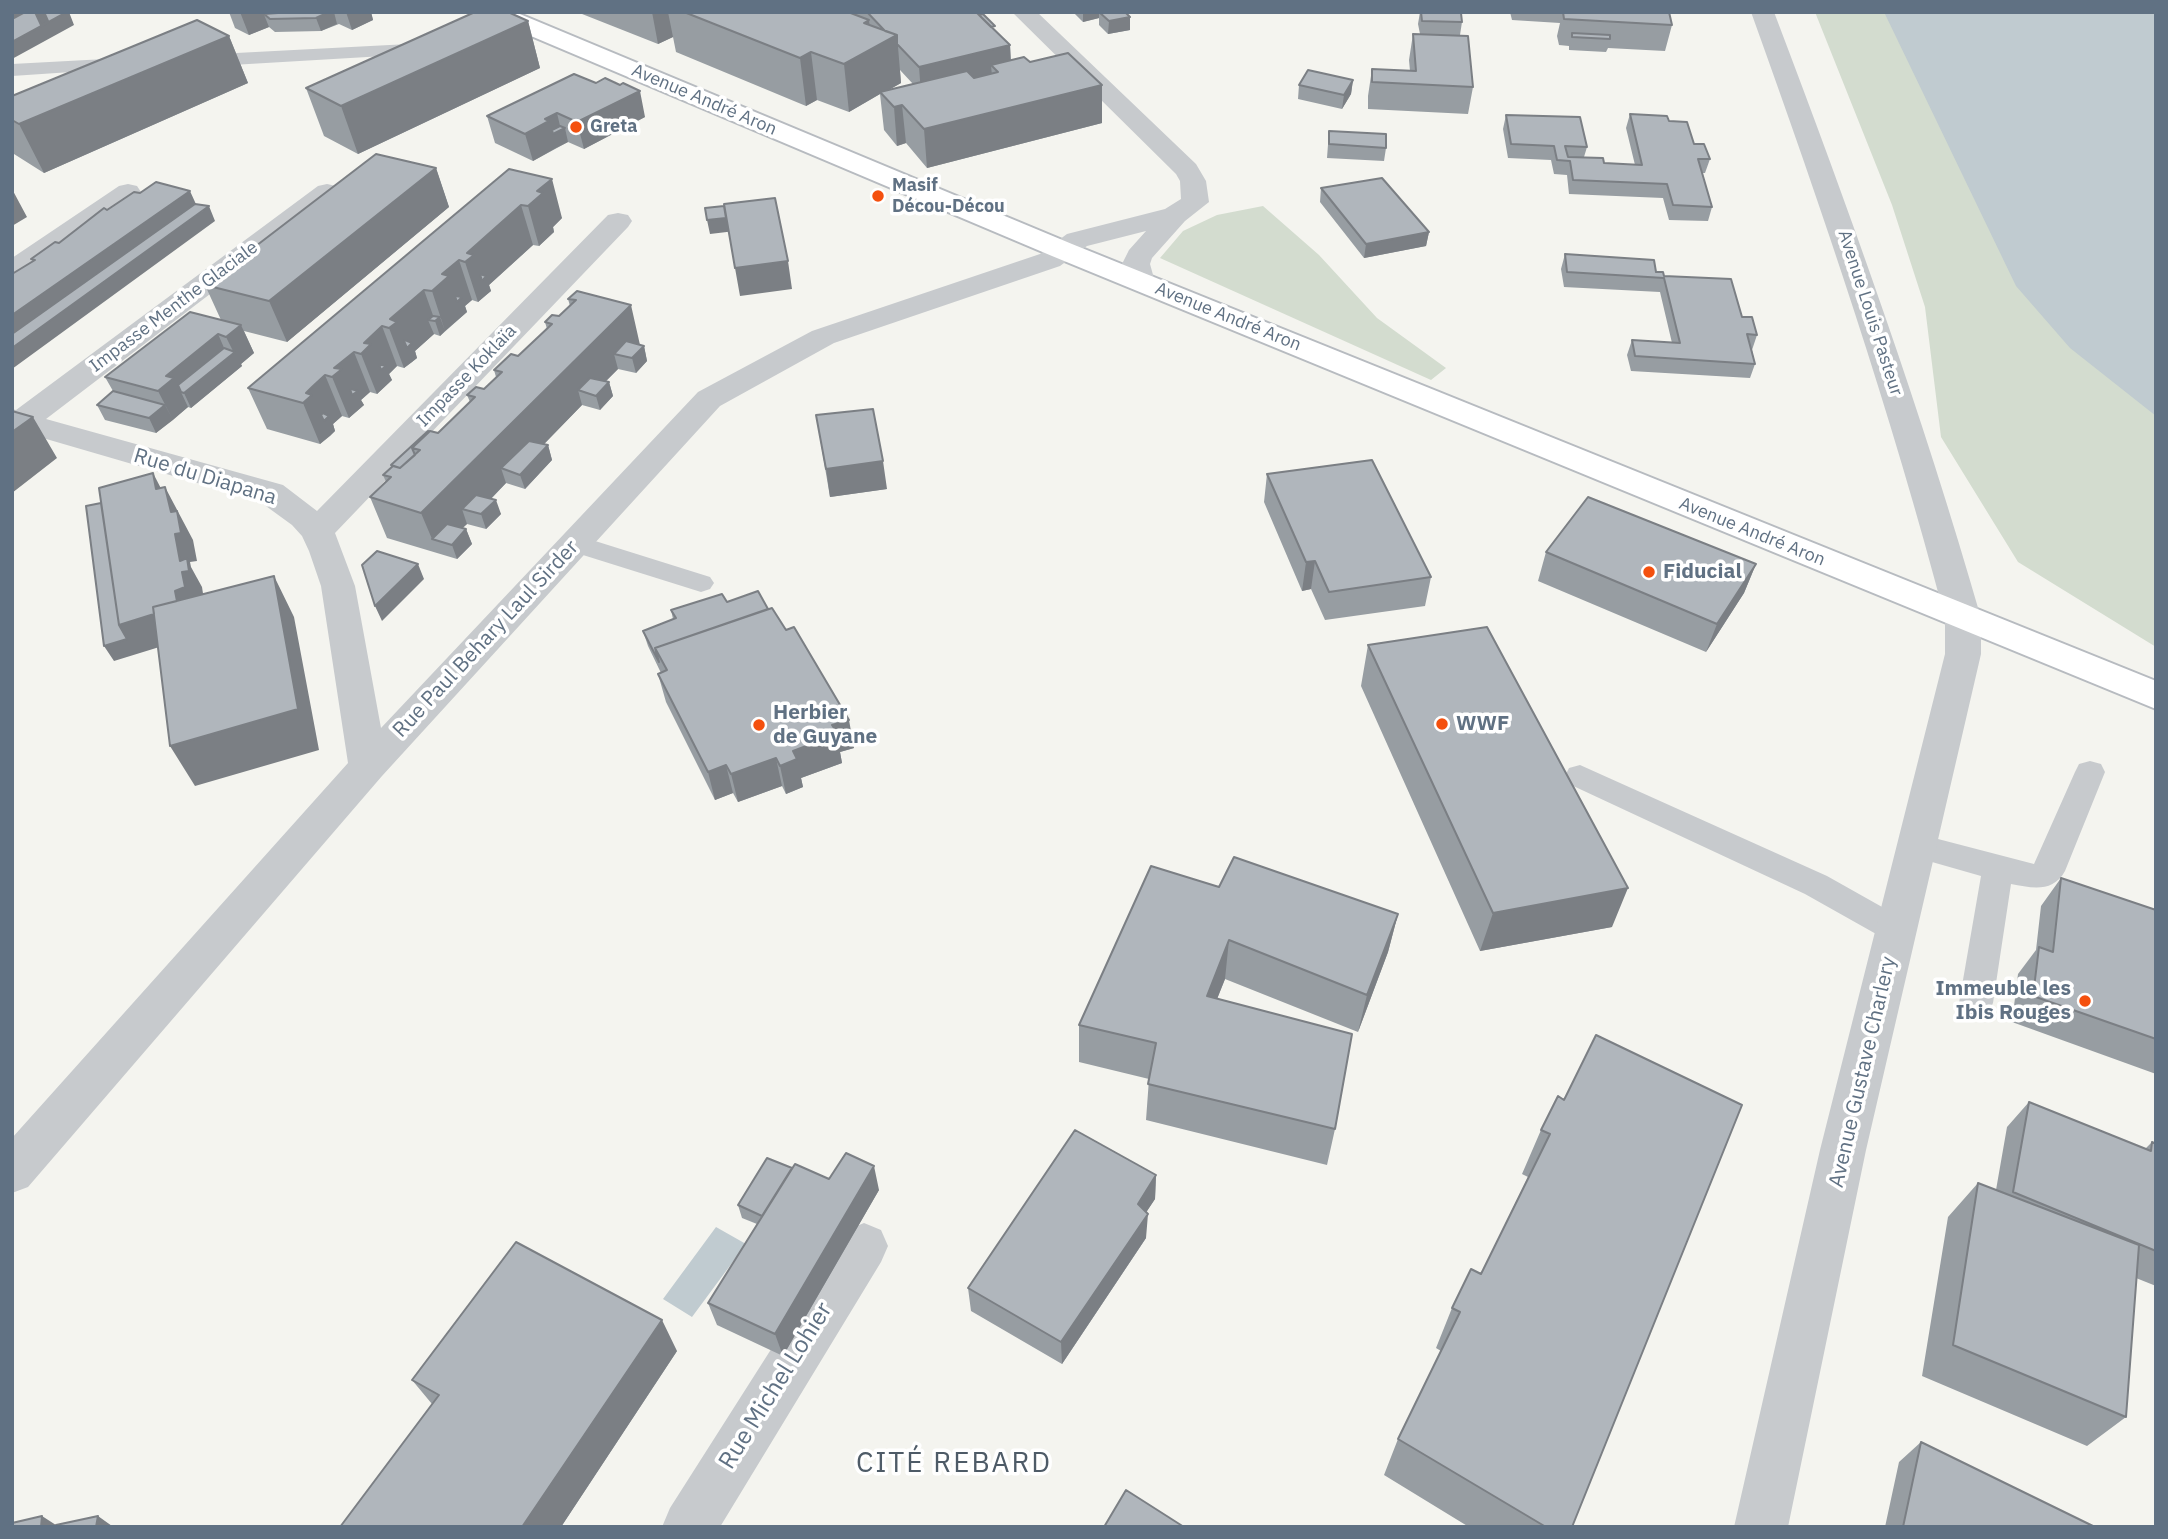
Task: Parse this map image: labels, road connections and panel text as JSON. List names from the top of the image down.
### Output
{
  "streets": {
    "main road": ["Avenue André Aron"],
    "street": [
      "Impasse Menthe Glaciale",
      "Avenue Louis Pasteur",
      "Impasse Koklaïa",
      "Rue du Diapana",
      "Rue Paul Behary Laul Sirder",
      "Avenue Gustave Charlery",
      "Rue Michel Lohier"
    ]
  },
  "crossings": [
    ["Avenue André Aron", "Avenue Louis Pasteur"],
    ["Avenue André Aron", "Rue Paul Behary Laul Sirder"],
    ["Avenue André Aron", "Avenue Gustave Charlery"],
    ["Impasse Menthe Glaciale", "Rue du Diapana"],
    ["Avenue Louis Pasteur", "Avenue Gustave Charlery"],
    ["Impasse Koklaïa", "Rue du Diapana"],
    ["Rue du Diapana", "Rue Paul Behary Laul Sirder"]
  ],
  "districts": ["CITÉ REBARD"],
  "places": [
    "Greta",
    "Masif Décou-Décou",
    "Fiducial",
    "WWF",
    "Herbier de Guyane",
    "Immeuble les Ibis Rouges"
  ]
}
